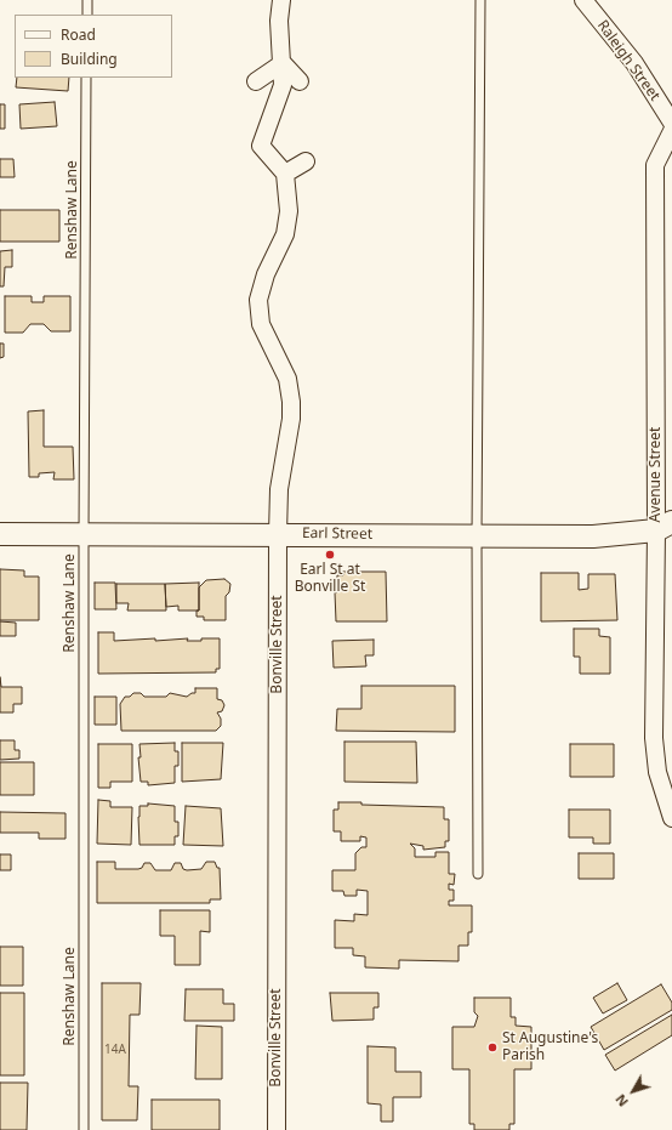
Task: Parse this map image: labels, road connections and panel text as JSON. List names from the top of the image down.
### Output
{
  "streets": {
    "street": [
      "Raleigh Street",
      "Avenue Street",
      "Earl Street",
      "Bonville Street"
    ],
    "lane": ["Renshaw Lane"]
  },
  "crossings": [
    ["Renshaw Lane", "Earl Street"],
    ["Avenue Street", "Earl Street"],
    ["Earl Street", "Bonville Street"]
  ],
  "places": ["Earl St at Bonville St", "St Augustine's Parish"],
  "house_numbers": ["14A"],
  "legend": ["Road", "Building"],
  "north": "bottom left"
}
